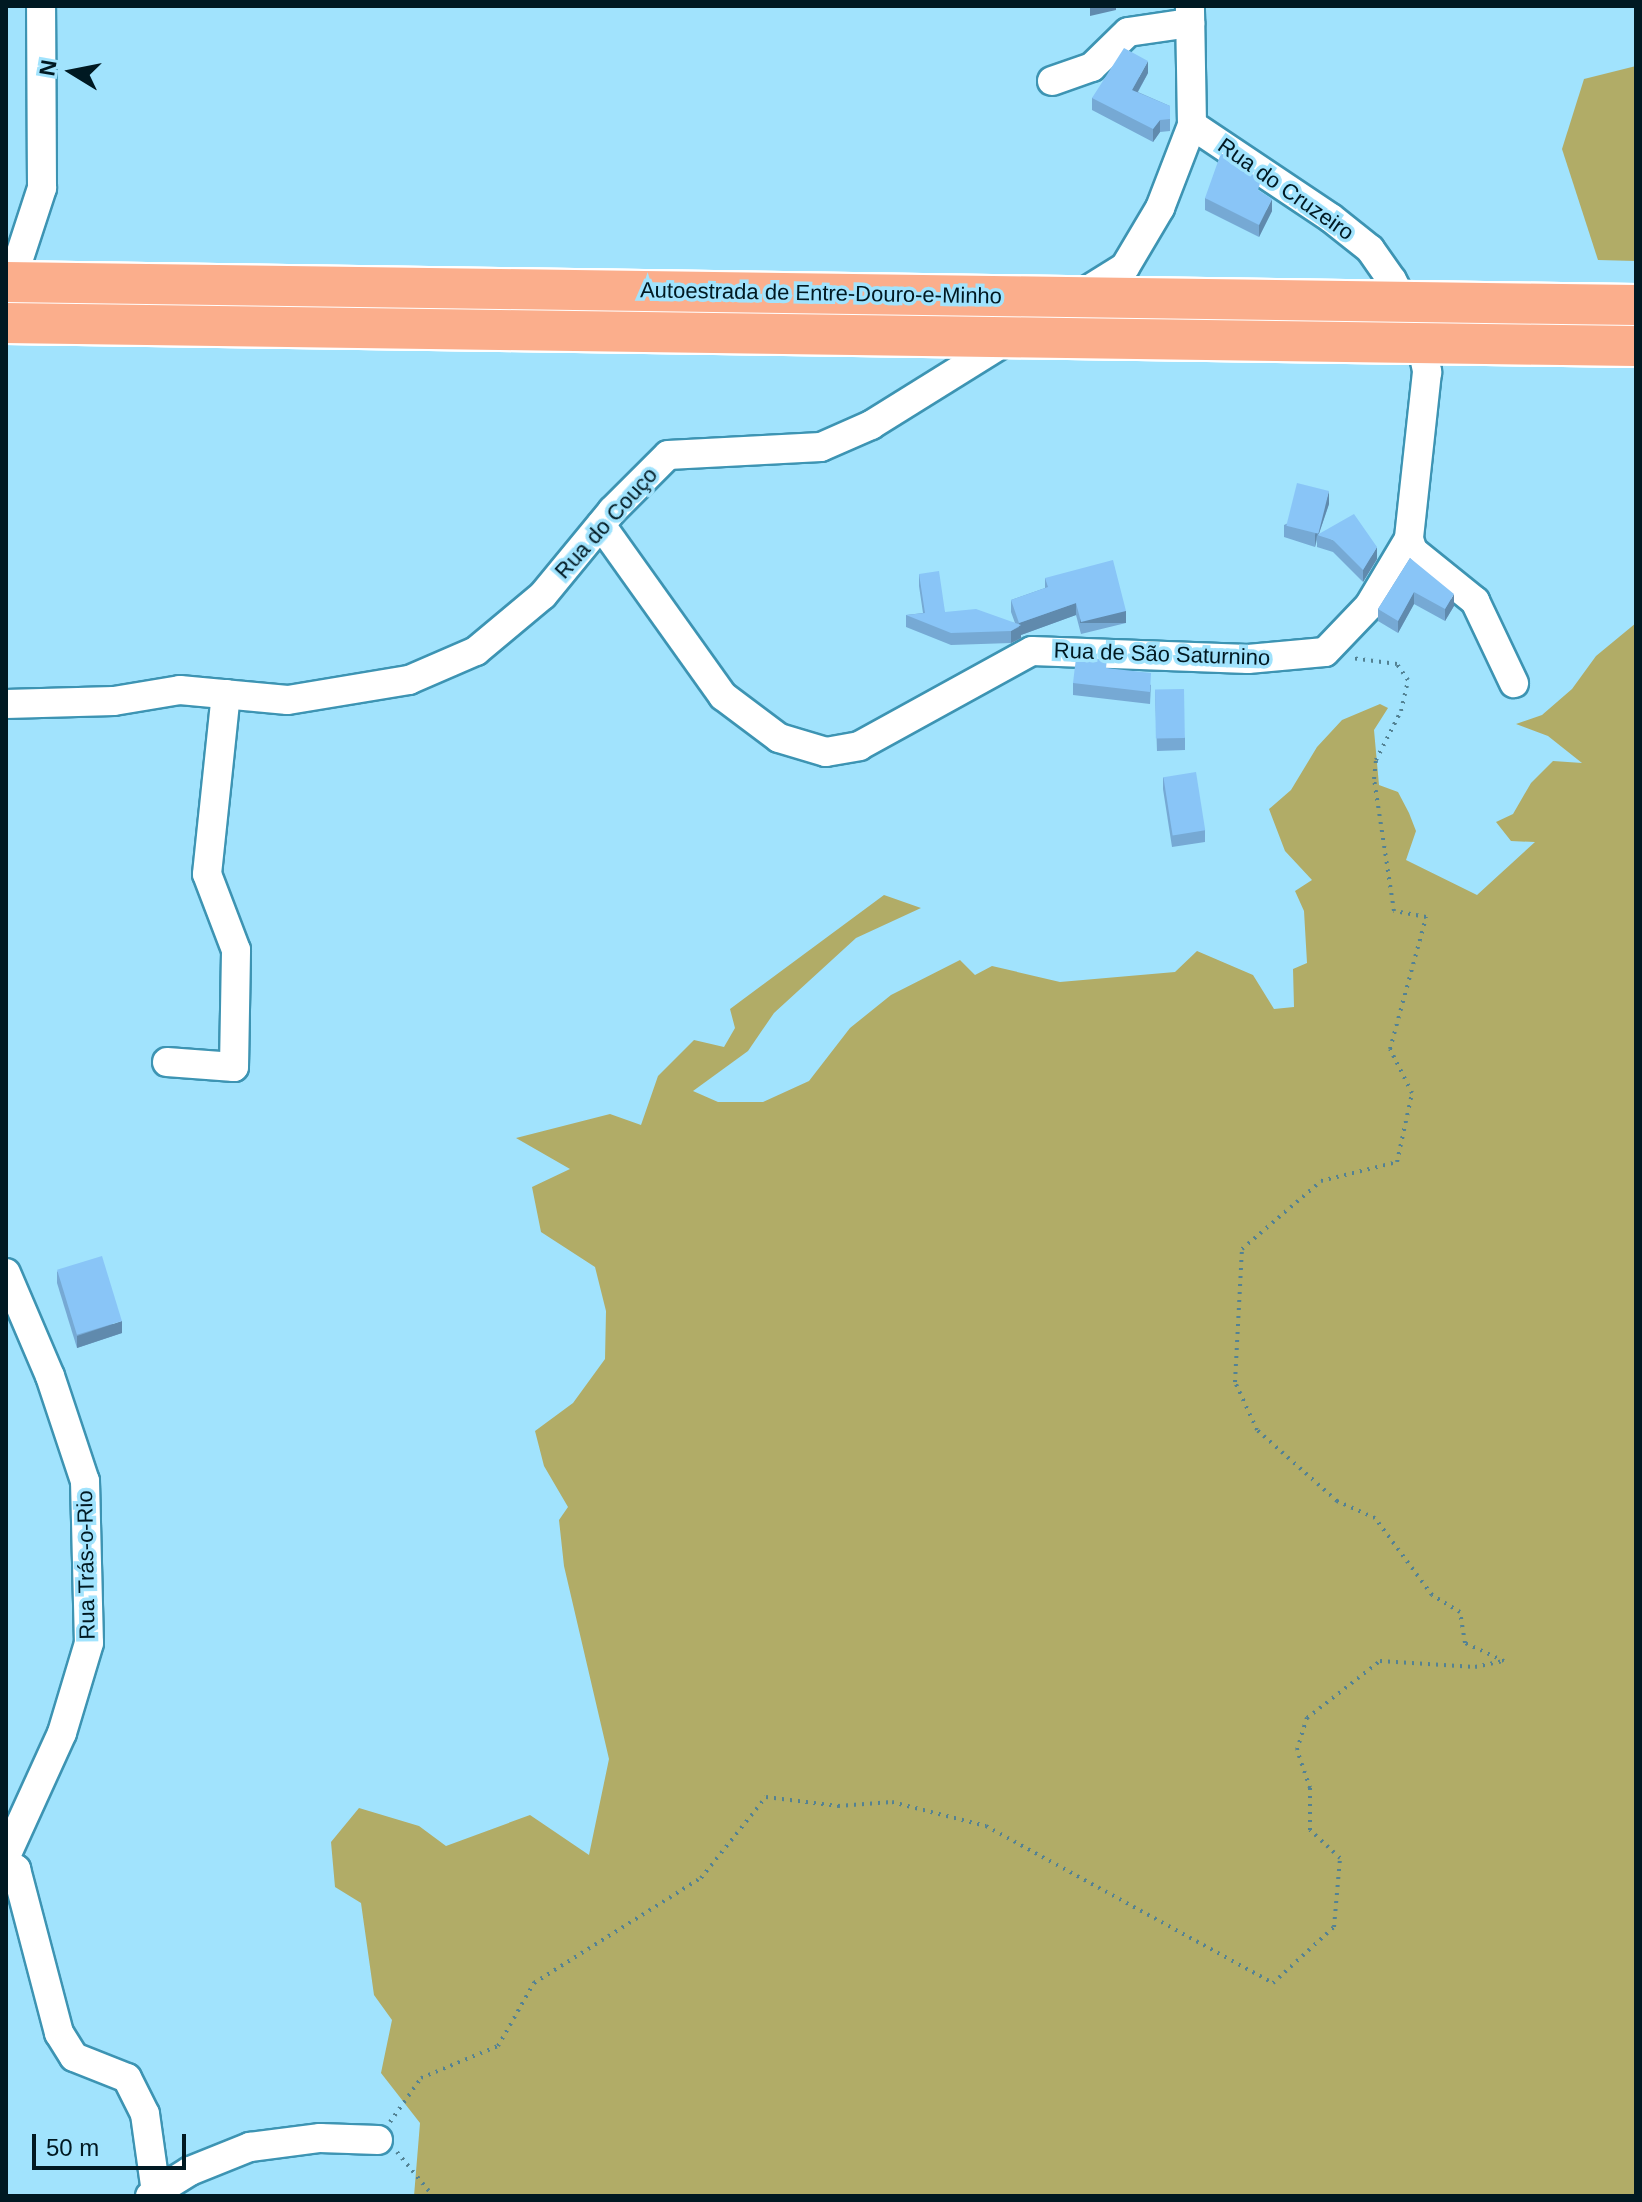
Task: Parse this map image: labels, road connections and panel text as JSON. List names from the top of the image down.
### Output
{
  "streets": {
    "highway": ["Autoestrada de Entre-Douro-e-Minho"],
    "street": [
      "Rua do Cruzeiro",
      "Rua do Couço",
      "Rua de São Saturnino",
      "Rua Trás-o-Rio"
    ]
  },
  "crossings": [
    ["Rua do Cruzeiro", "Rua do Couço"],
    ["Rua do Couço", "Rua de São Saturnino"]
  ],
  "scale_bar": "50 m",
  "north": "left"
}
